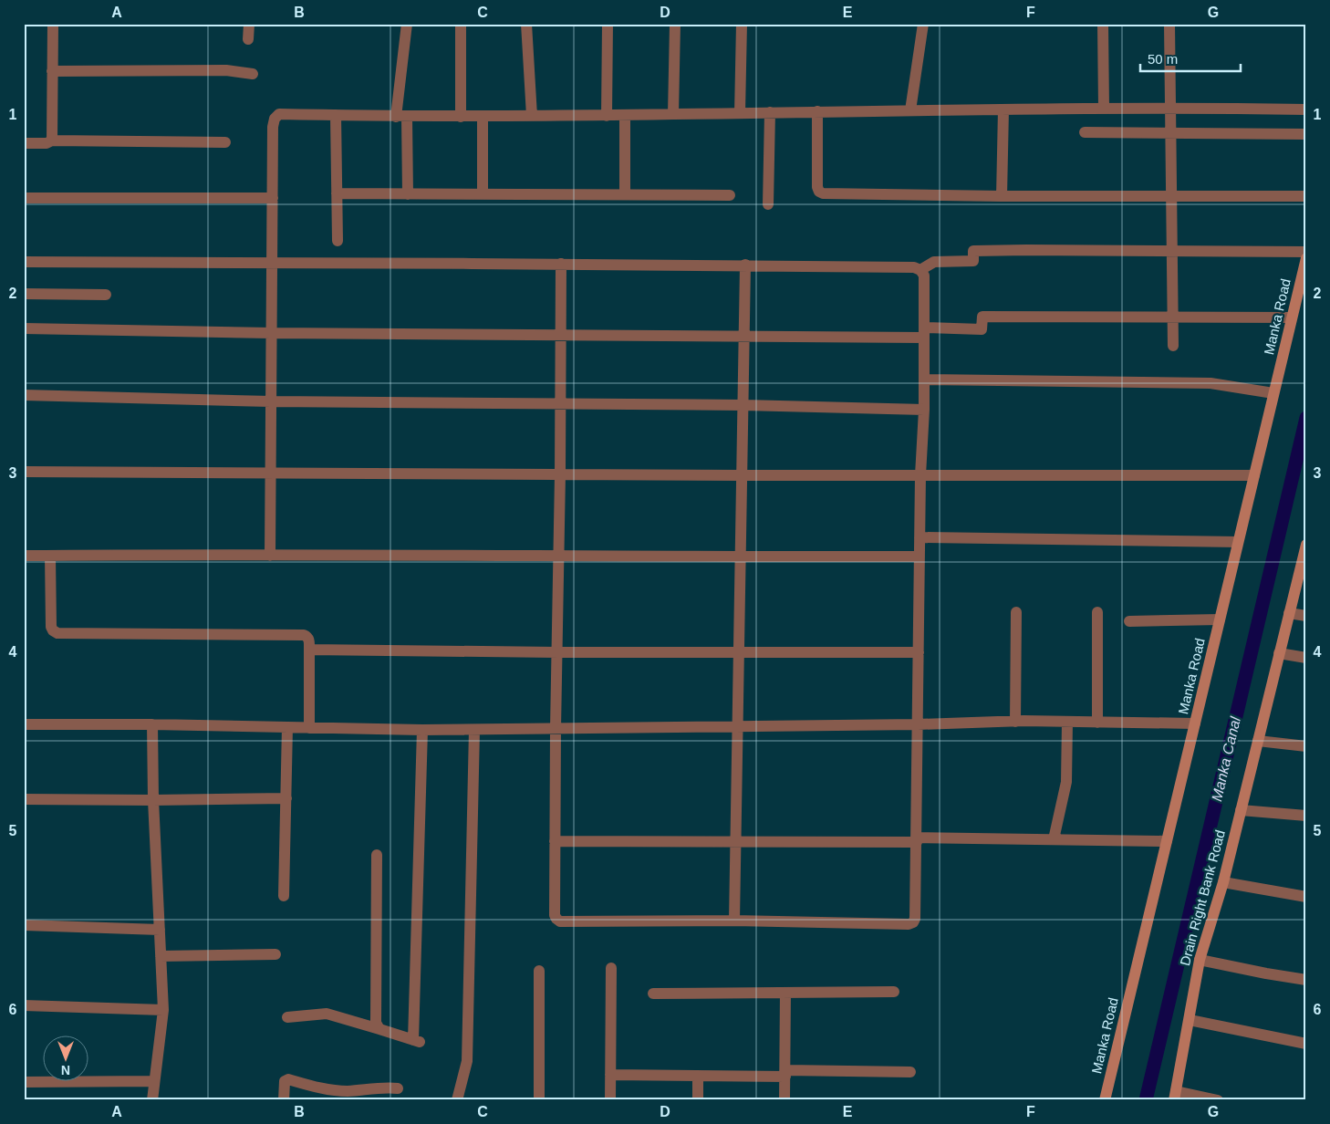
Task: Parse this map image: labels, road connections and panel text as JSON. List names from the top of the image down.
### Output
{
  "streets": {
    "main road": ["Manka Road", "Drain Right Bank Road"]
  },
  "water": ["Manka Canal"],
  "scale_bar": "50 m",
  "north": "bottom",
  "grid": {
    "columns": [
      "A",
      "B",
      "C",
      "D",
      "E",
      "F",
      "G"
    ],
    "rows": [
      "1",
      "2",
      "3",
      "4",
      "5",
      "6"
    ]
  }
}
